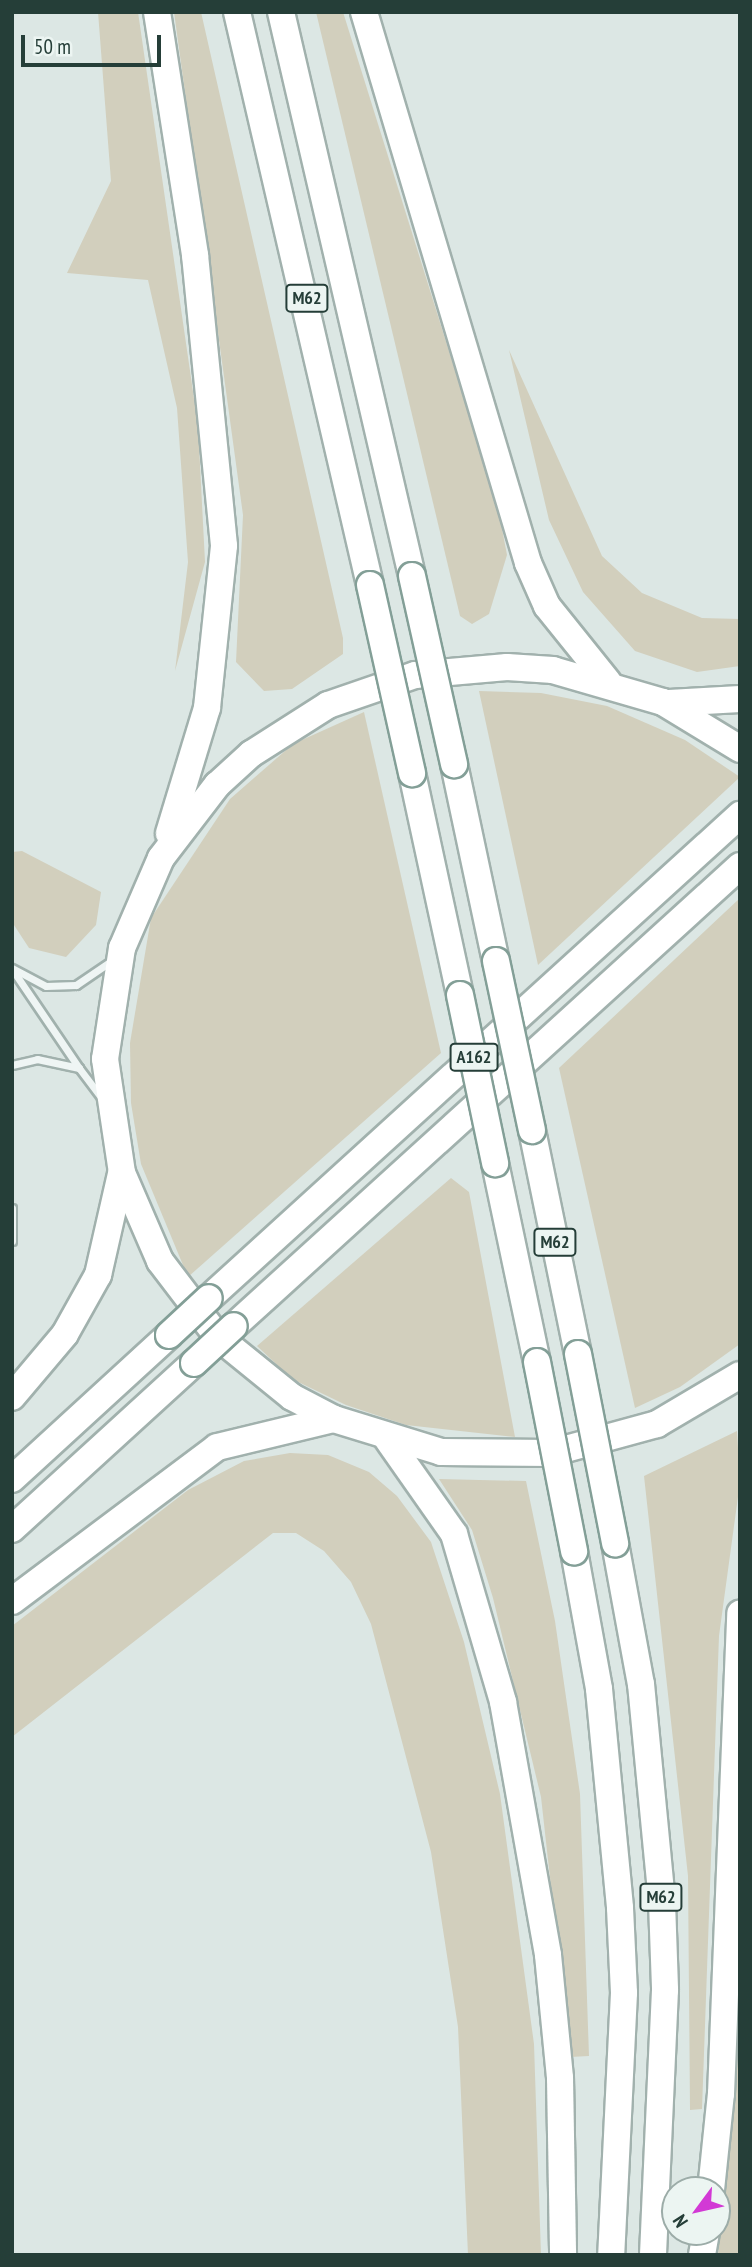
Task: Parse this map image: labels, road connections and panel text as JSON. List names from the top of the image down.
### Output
{
  "streets": {
    "highway": ["M62", "A162"]
  },
  "scale_bar": "50 m",
  "north": "bottom left"
}
